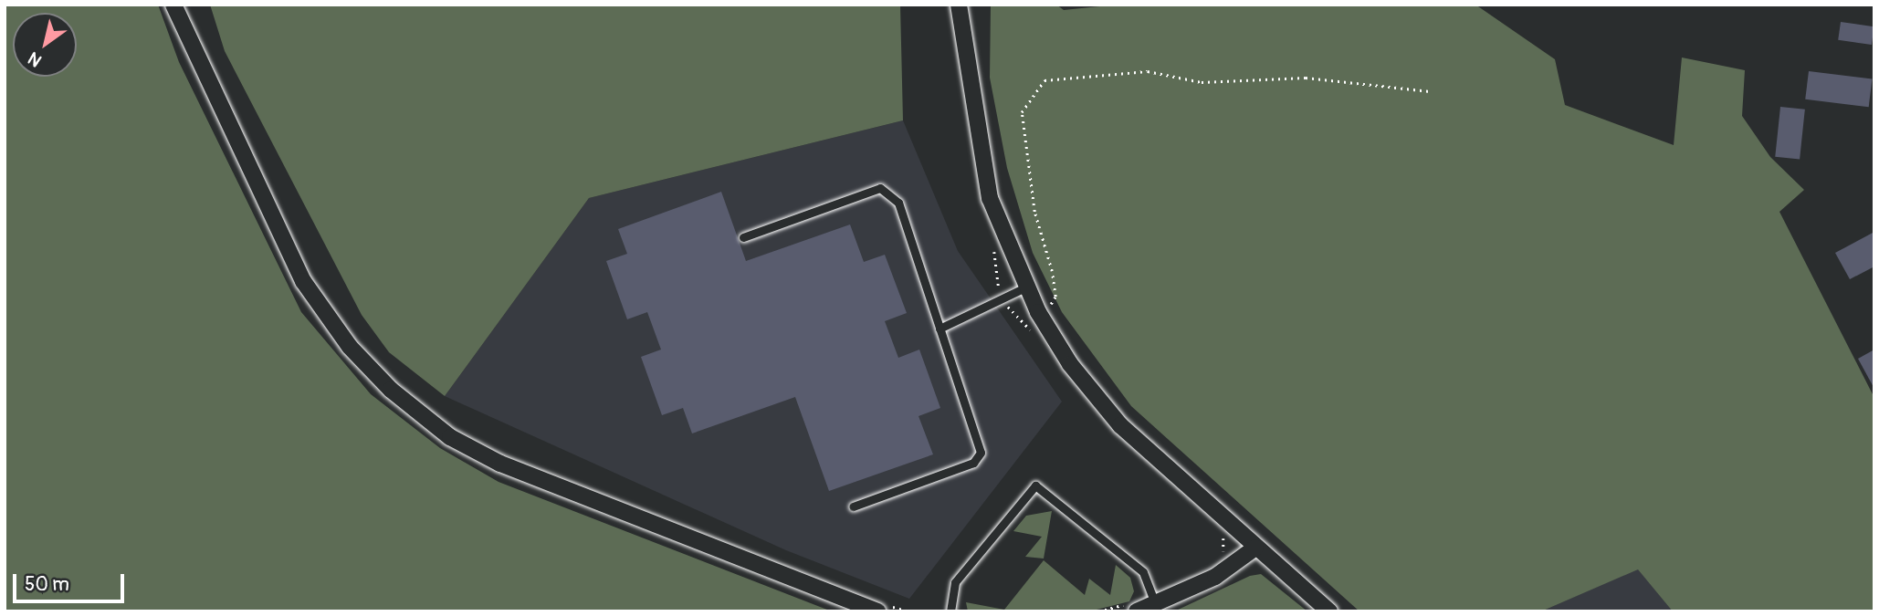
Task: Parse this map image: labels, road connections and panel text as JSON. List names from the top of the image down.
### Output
{
  "scale_bar": "50 m",
  "north": "bottom left"
}
